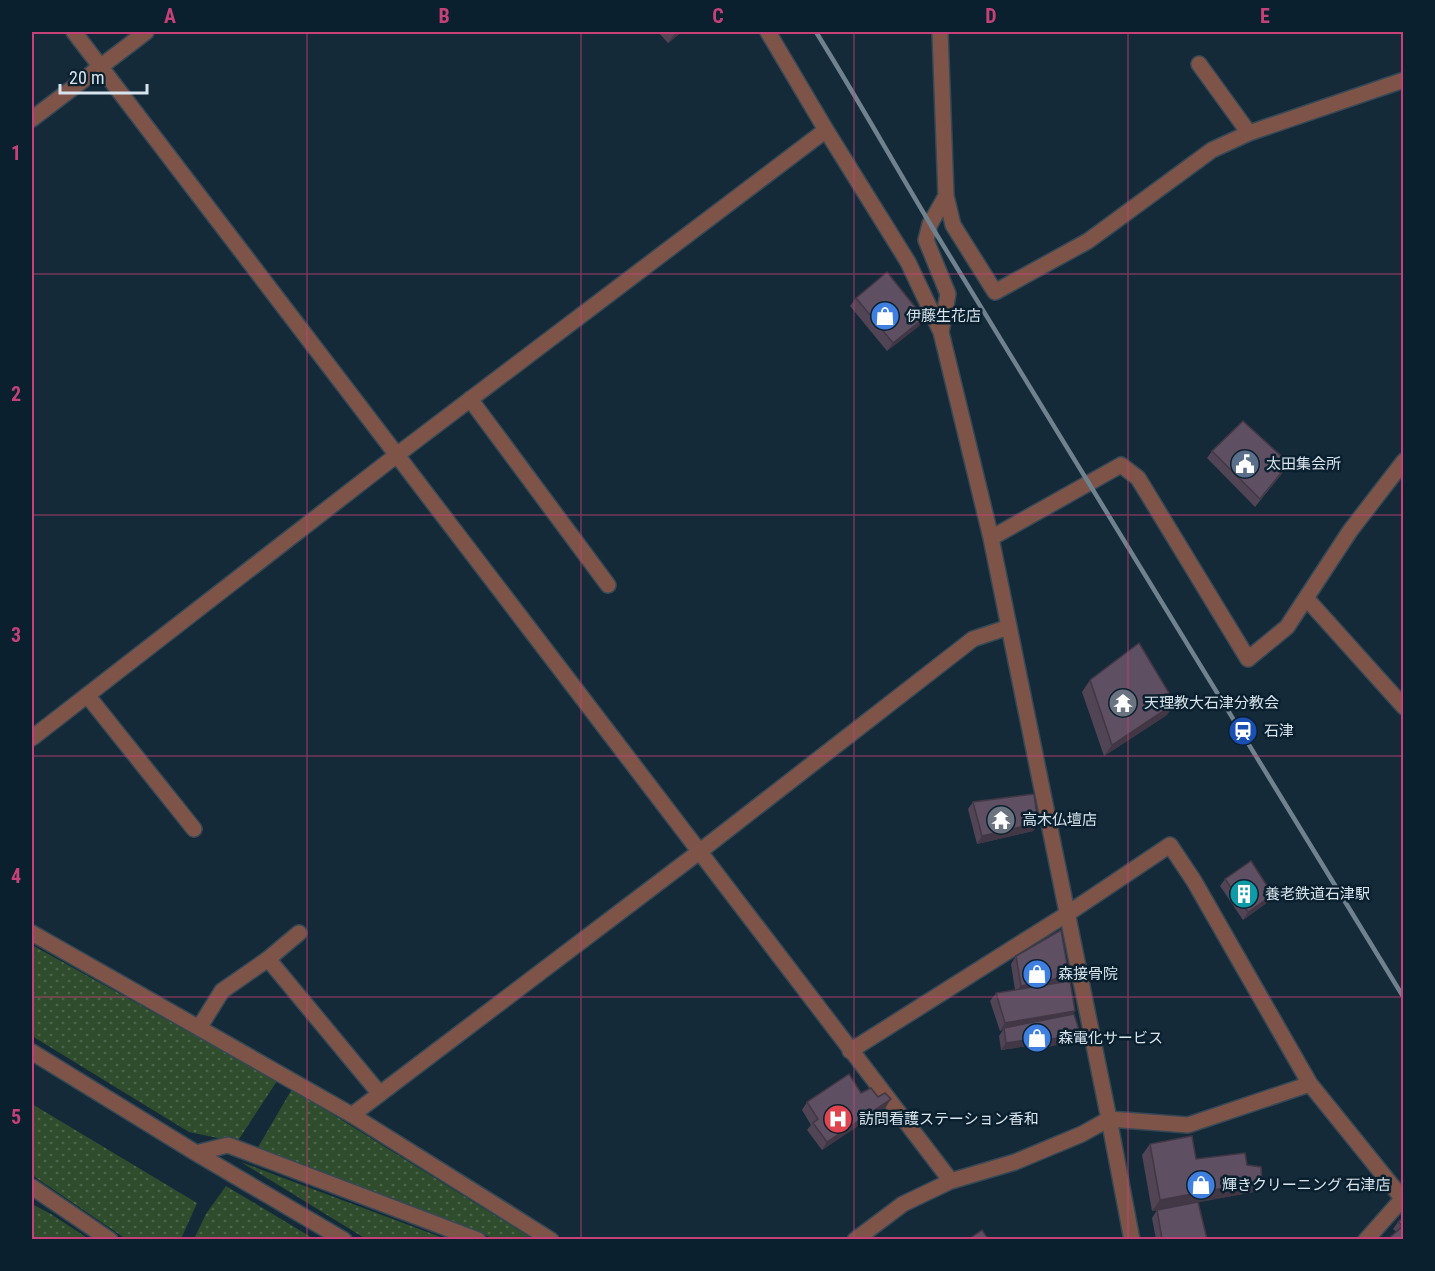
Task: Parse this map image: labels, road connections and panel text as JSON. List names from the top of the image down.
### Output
{
  "places": {
    "shop": [
      "伊藤生花店",
      "森接骨院",
      "森電化サービス",
      "輝きクリーニング 石津店"
    ],
    "public building": ["太田集会所"],
    "temple": ["天理教大石津分教会", "高木仏壇店"],
    "station": ["石津"],
    "building": ["養老鉄道石津駅"],
    "hospital": ["訪問看護ステーション香和"]
  },
  "scale_bar": "20 m",
  "grid": {
    "columns": [
      "A",
      "B",
      "C",
      "D",
      "E"
    ],
    "rows": [
      "1",
      "2",
      "3",
      "4",
      "5"
    ]
  }
}
